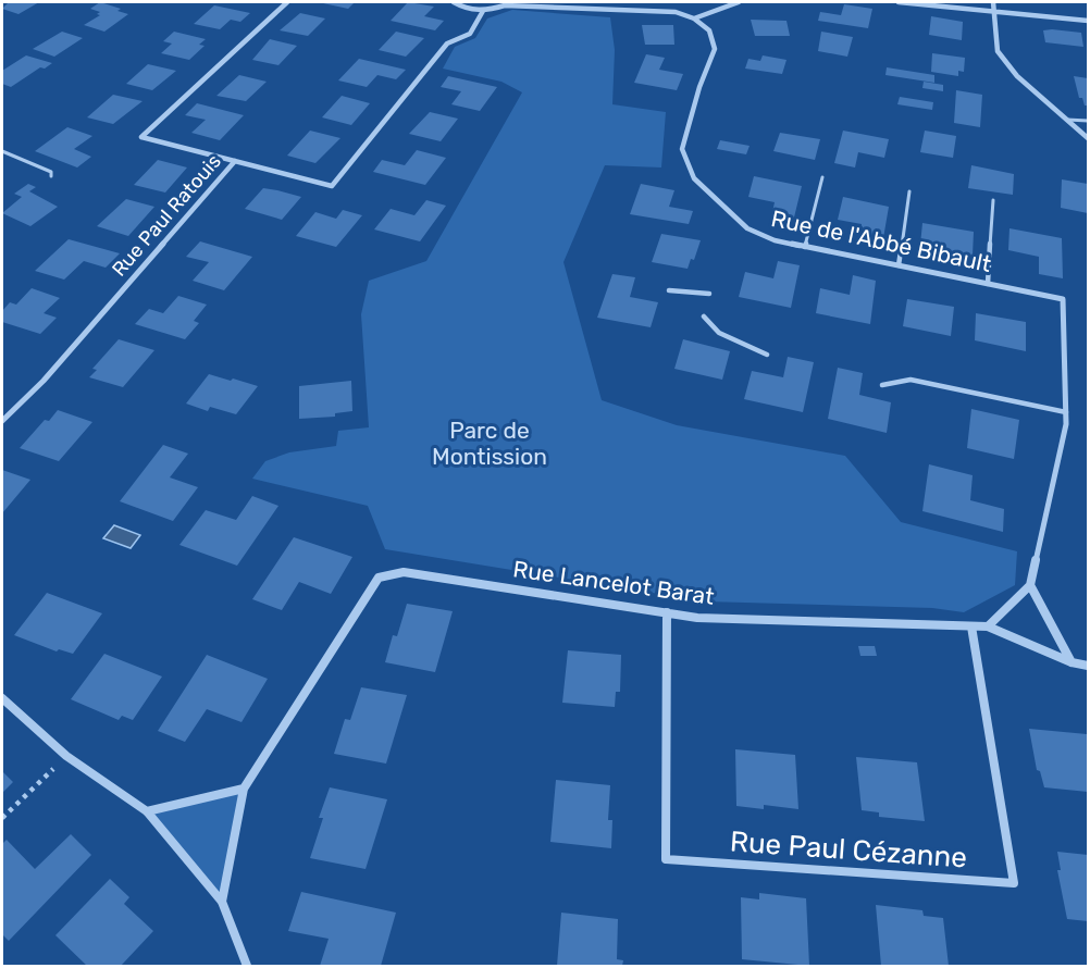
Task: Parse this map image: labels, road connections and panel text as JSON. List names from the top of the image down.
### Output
{
  "streets": {
    "street": [
      "Rue Paul Ratouis",
      "Rue de l'Abbé Bibault",
      "Rue Lancelot Barat",
      "Rue Paul Cézanne"
    ]
  },
  "crossings": [
    ["Rue Lancelot Barat", "Rue Paul Cézanne"]
  ],
  "parks": ["Parc de Montission"]
}
